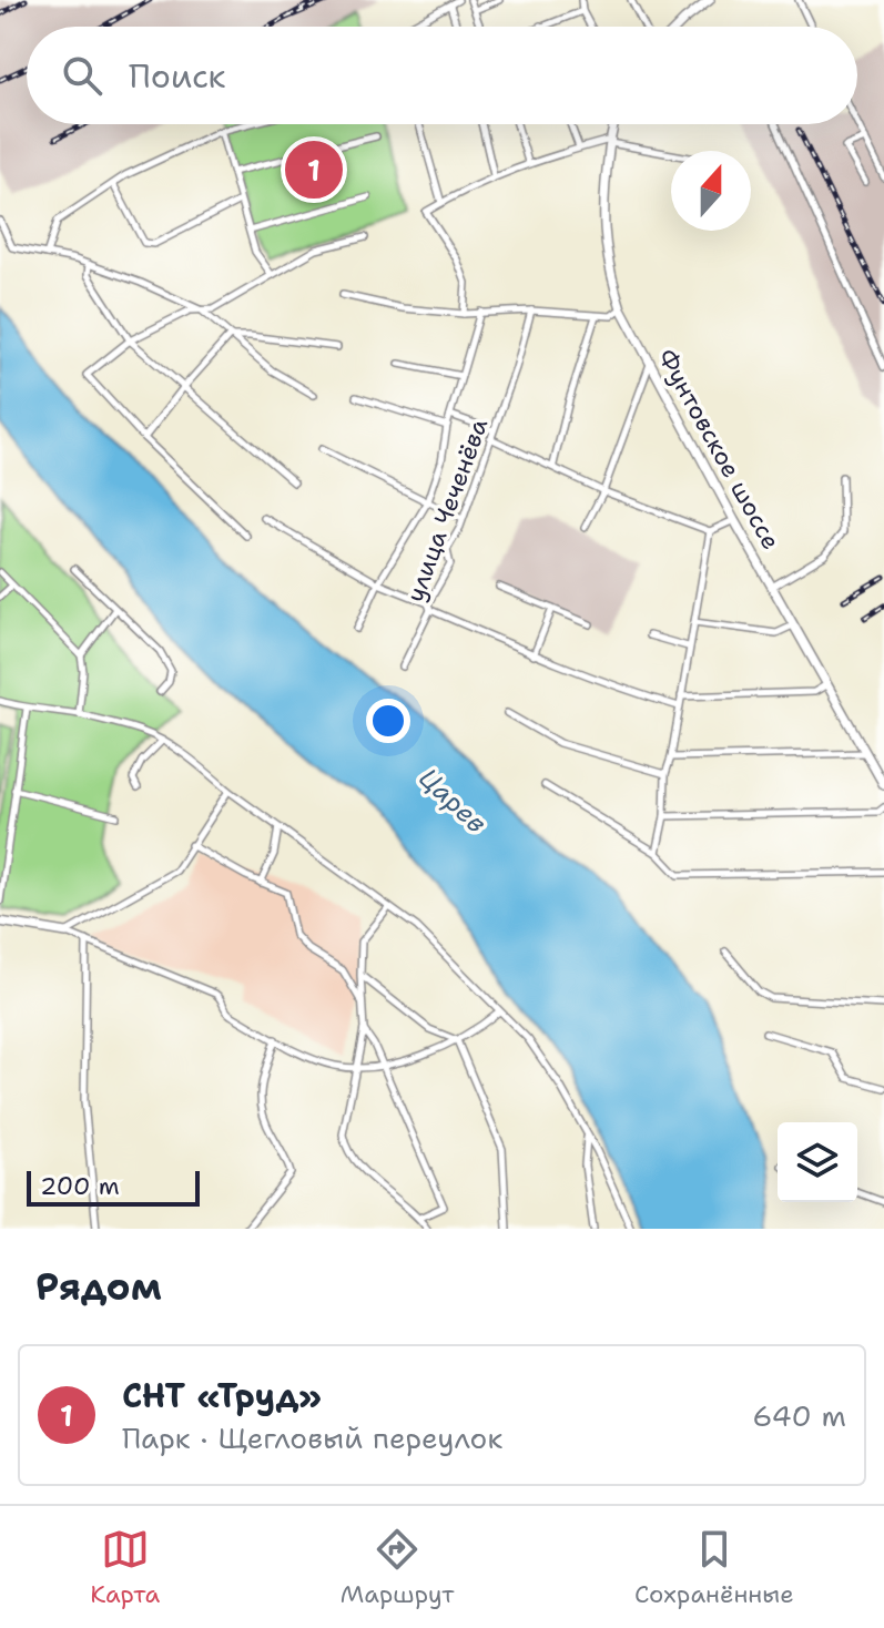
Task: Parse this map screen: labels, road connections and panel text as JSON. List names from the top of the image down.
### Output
{
  "streets": {
    "street": ["Фунтовское шоссе", "улица Чеченёва"]
  },
  "water": ["Царев"],
  "scale_bar": "200 m",
  "north": "top",
  "page": {
    "search": "Поиск",
    "pins": "1",
    "scale": "200 m",
    "heading": "Рядом",
    "list": [
      {
        "mark": "1",
        "name": "СНТ «Труд»",
        "note": "Парк · Щегловый переулок",
        "value": "640 m"
      }
    ],
    "nav": ["Карта", "Маршрут", "Сохранённые"]
  }
}
